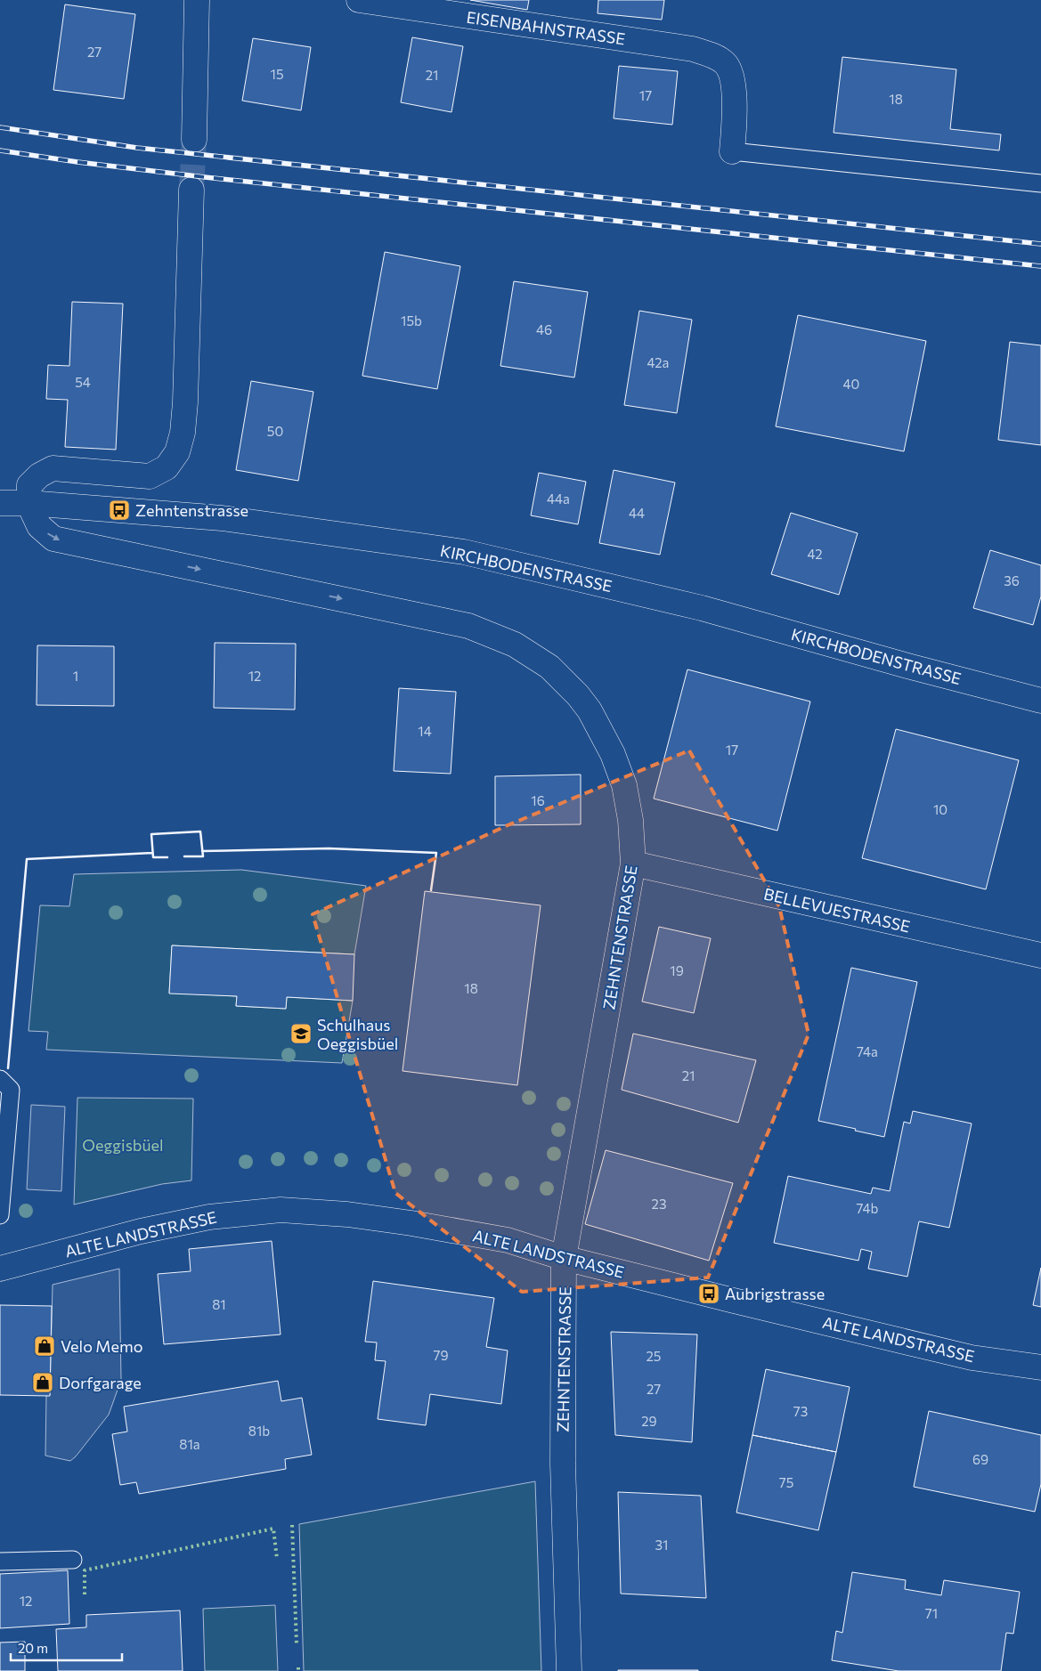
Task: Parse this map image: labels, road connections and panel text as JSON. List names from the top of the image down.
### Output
{
  "streets": {
    "street": [
      "EISENBAHNSTRASSE",
      "KIRCHBODENSTRASSE",
      "BELLEVUESTRASSE",
      "ZEHNTENSTRASSE",
      "ALTE LANDSTRASSE"
    ]
  },
  "crossings": [
    ["KIRCHBODENSTRASSE", "ZEHNTENSTRASSE"],
    ["BELLEVUESTRASSE", "ZEHNTENSTRASSE"],
    ["ZEHNTENSTRASSE", "ALTE LANDSTRASSE"]
  ],
  "one_way": ["ZEHNTENSTRASSE"],
  "parks": ["Oeggisbüel"],
  "places": {
    "bus stop": ["Zehntenstrasse", "Aubrigstrasse"],
    "school or university": ["Schulhaus Oeggisbüel"],
    "shop": ["Velo Memo", "Dorfgarage"]
  },
  "house_numbers": [
    "27",
    "15",
    "21",
    "17",
    "18",
    "15b",
    "46",
    "42a",
    "54",
    "40",
    "50",
    "44a",
    "44",
    "42",
    "36",
    "1",
    "12",
    "14",
    "17",
    "16",
    "10",
    "19",
    "18",
    "74a",
    "21",
    "23",
    "74b",
    "81",
    "79",
    "25",
    "27",
    "73",
    "29",
    "81b",
    "81a",
    "69",
    "75",
    "31",
    "12",
    "71"
  ],
  "scale_bar": "20 m"
}
